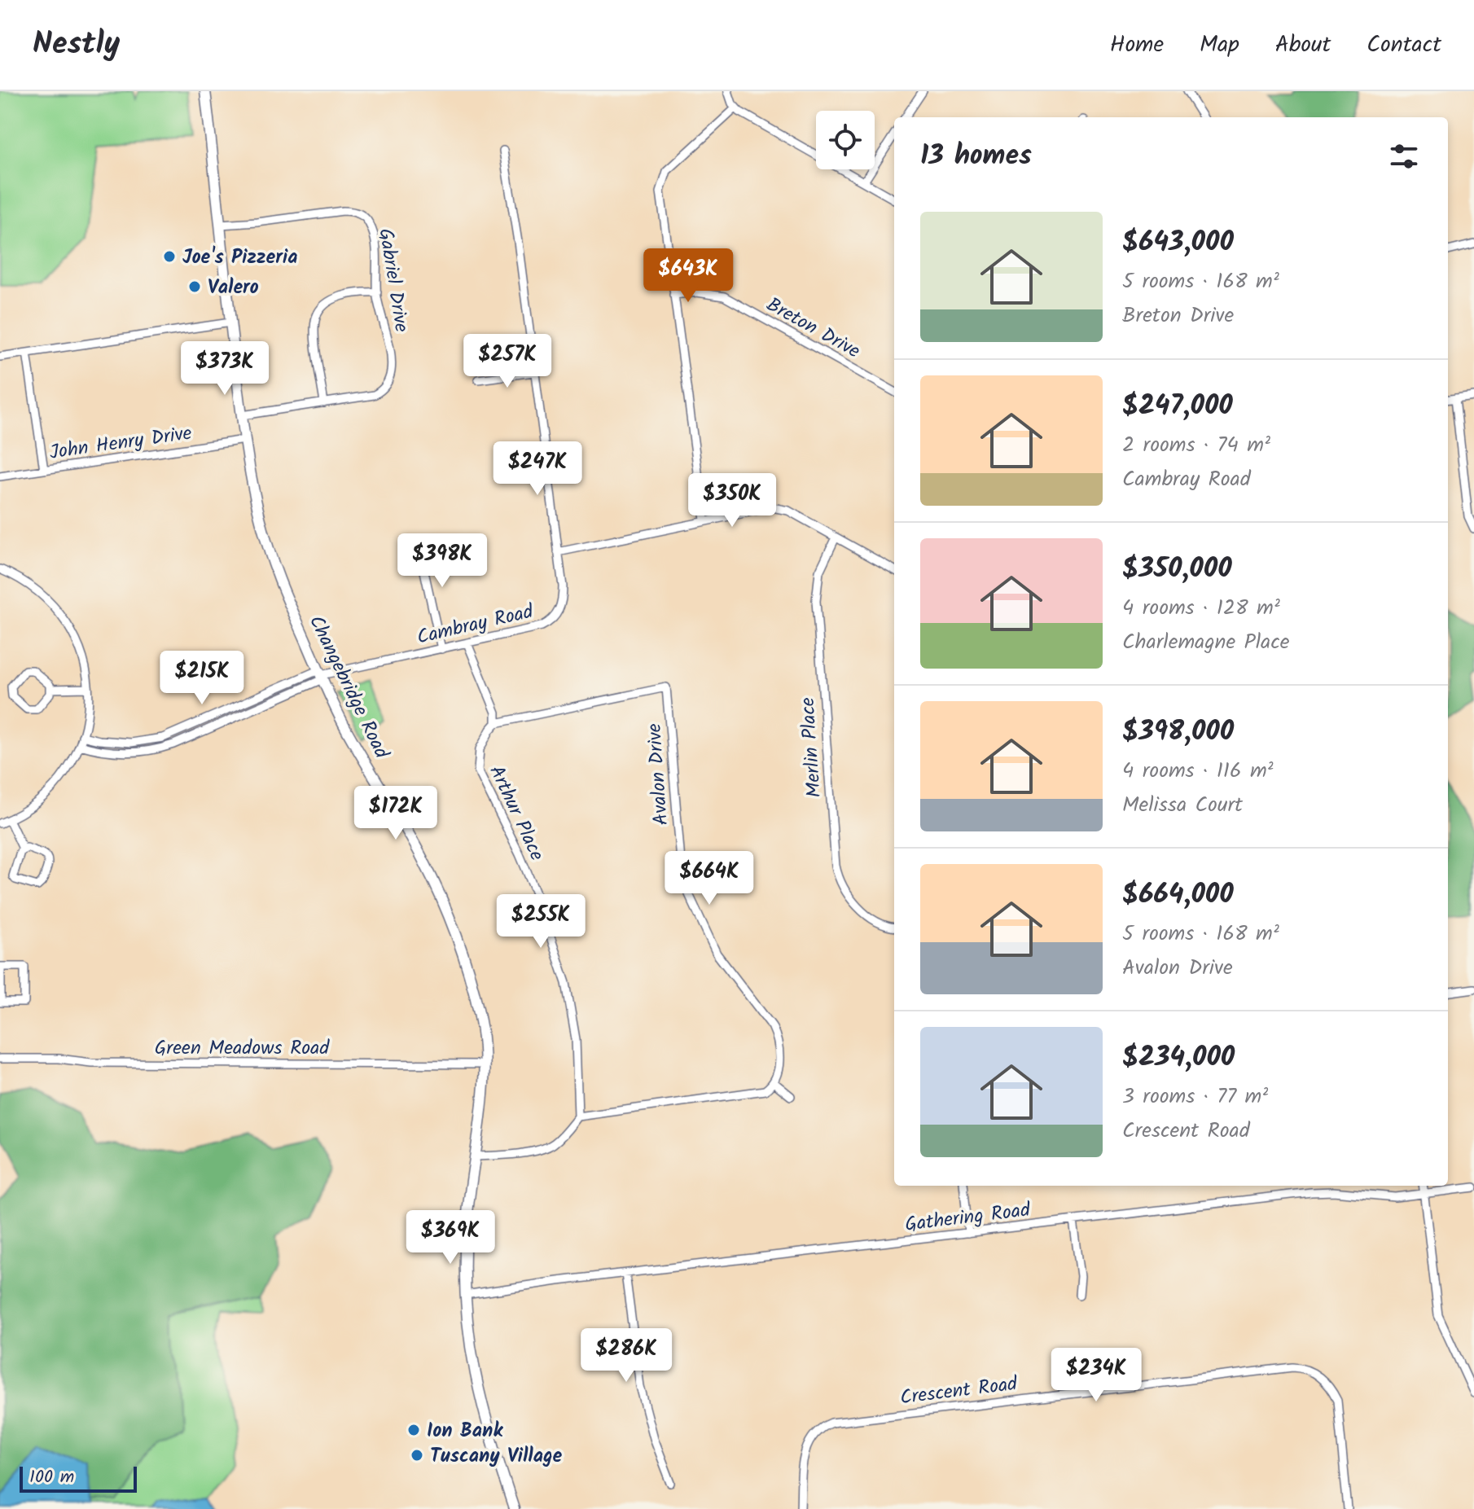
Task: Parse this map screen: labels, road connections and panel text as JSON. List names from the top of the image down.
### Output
{
  "streets": {
    "main road": ["Changebridge Road"],
    "street": [
      "Gabriel Drive",
      "Breton Drive",
      "John Henry Drive",
      "Cambray Road",
      "Merlin Place",
      "Avalon Drive",
      "Arthur Place",
      "Green Meadows Road",
      "Gathering Road",
      "Crescent Road"
    ]
  },
  "crossings": [
    ["Gabriel Drive", "Changebridge Road"],
    ["John Henry Drive", "Changebridge Road"],
    ["Cambray Road", "Changebridge Road"],
    ["Changebridge Road", "Green Meadows Road"],
    ["Changebridge Road", "Gathering Road"],
    ["Avalon Drive", "Arthur Place"]
  ],
  "places": [
    "Joe's Pizzeria",
    "Valero",
    "Ion Bank",
    "Tuscany Village"
  ],
  "scale_bar": "100 m",
  "page": {
    "header": "Nestly",
    "nav": [
      "Home",
      "Map",
      "About",
      "Contact"
    ],
    "heading": "13 homes",
    "list": [
      {
        "name": "$643,000",
        "note": "5 rooms · 168 m² · Breton Drive"
      },
      {
        "name": "$247,000",
        "note": "2 rooms · 74 m² · Cambray Road"
      },
      {
        "name": "$350,000",
        "note": "4 rooms · 128 m² · Charlemagne Place"
      },
      {
        "name": "$398,000",
        "note": "4 rooms · 116 m² · Melissa Court"
      },
      {
        "name": "$664,000",
        "note": "5 rooms · 168 m² · Avalon Drive"
      },
      {
        "name": "$234,000",
        "note": "3 rooms · 77 m² · Crescent Road"
      }
    ],
    "price": [
      "$643K",
      "$257K",
      "$373K",
      "$247K",
      "$350K",
      "$398K",
      "$215K",
      "$172K",
      "$664K",
      "$255K",
      "$369K",
      "$286K",
      "$234K"
    ],
    "scale": "100 m"
  }
}
